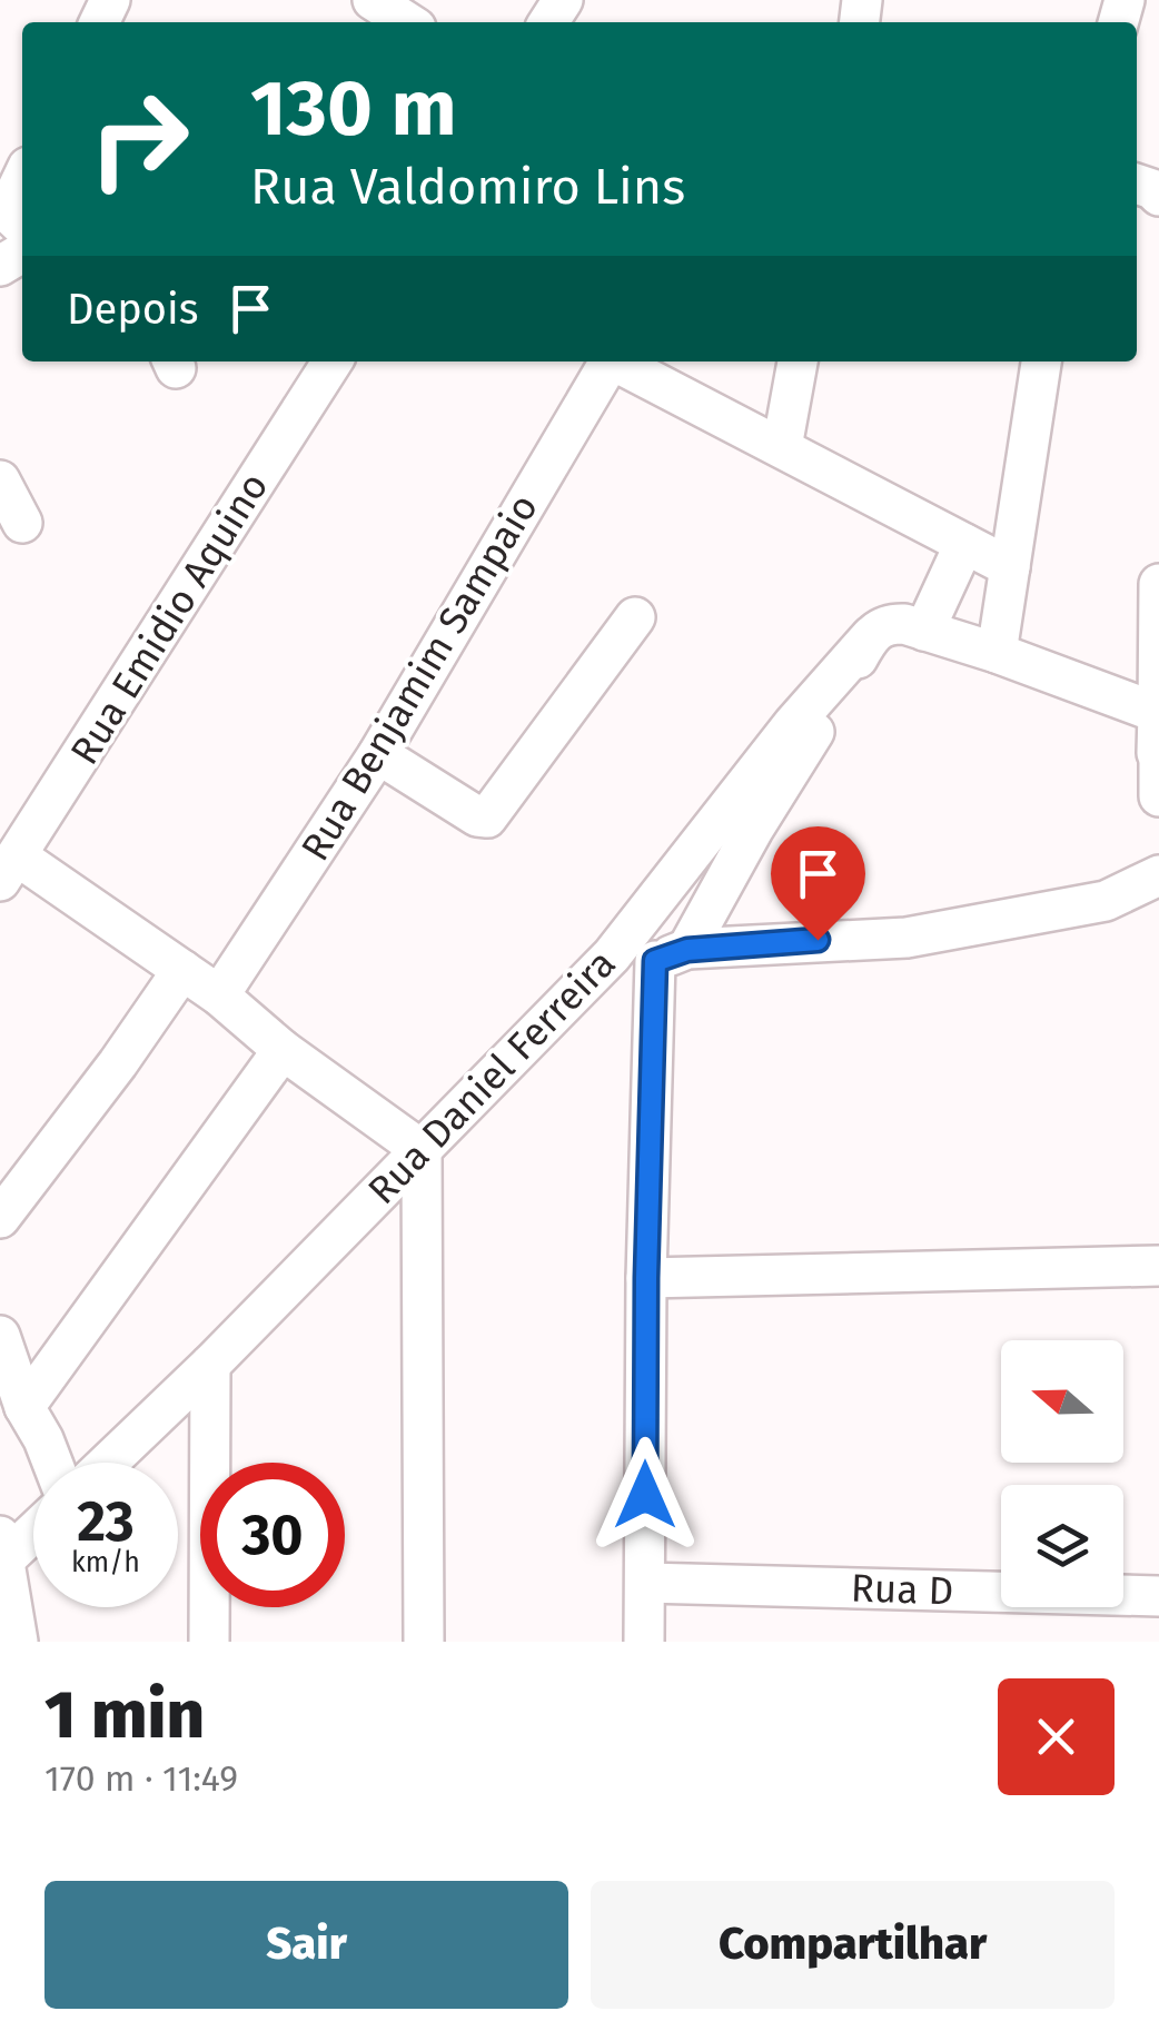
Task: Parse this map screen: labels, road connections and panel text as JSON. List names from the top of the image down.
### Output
{
  "streets": {
    "street": [
      "Rua Emidio Aquino",
      "Rua Benjamim Sampaio",
      "Rua Daniel Ferreira",
      "Rua D"
    ]
  },
  "north": "left",
  "page": {
    "turn": ["130 m", "Rua Valdomiro Lins"],
    "then": "Depois",
    "speed": "23 km/h",
    "limit": "30",
    "heading": ["1 min", "170 m · 11:49"],
    "buttons": ["Sair", "Compartilhar"]
  }
}
